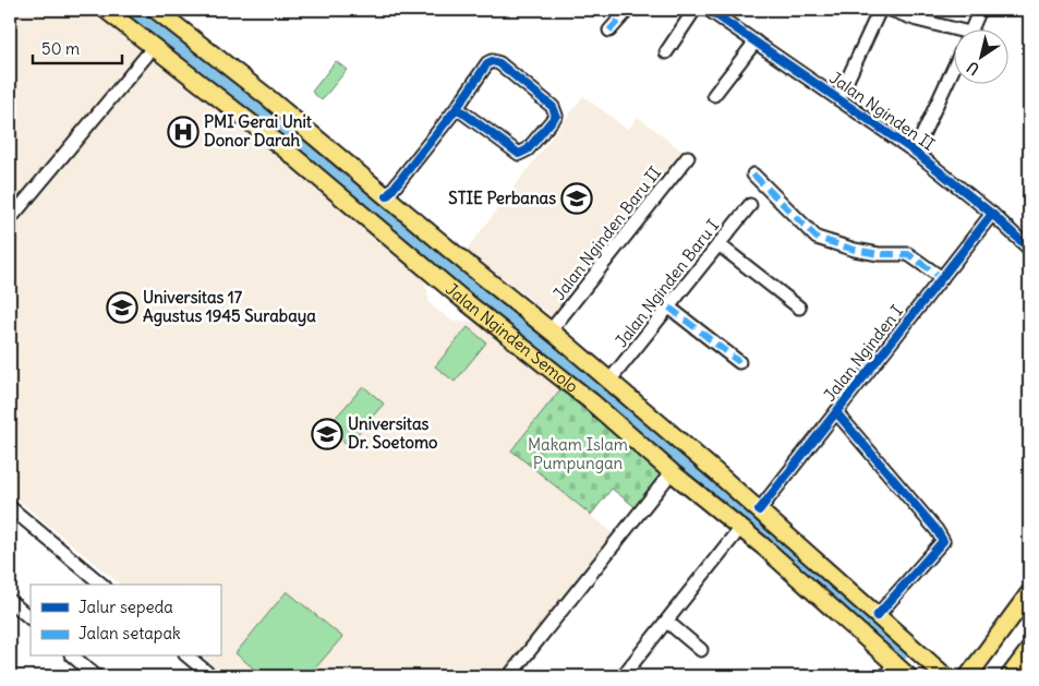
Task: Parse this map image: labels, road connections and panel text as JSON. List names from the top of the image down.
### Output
{
  "streets": {
    "main road": ["Jalan Nginden Semolo"],
    "street": [
      "Jalan Nginden II",
      "Jalan Nginden Baru II",
      "Jalan Nginden Baru I",
      "Jalan Nginden I"
    ]
  },
  "crossings": [
    ["Jalan Nginden II", "Jalan Nginden I"],
    ["Jalan Nginden Baru II", "Jalan Nginden Semolo"],
    ["Jalan Nginden Baru I", "Jalan Nginden Semolo"],
    ["Jalan Nginden Semolo", "Jalan Nginden I"]
  ],
  "parks": ["Makam Islam Pumpungan"],
  "places": {
    "hospital": ["PMI Gerai Unit Donor Darah"],
    "school or university": ["STIE Perbanas", "Universitas 17 Agustus 1945 Surabaya", "Universitas Dr. Soetomo"]
  },
  "legend": ["Jalur sepeda", "Jalan setapak"],
  "scale_bar": "50 m",
  "north": "bottom left"
}
